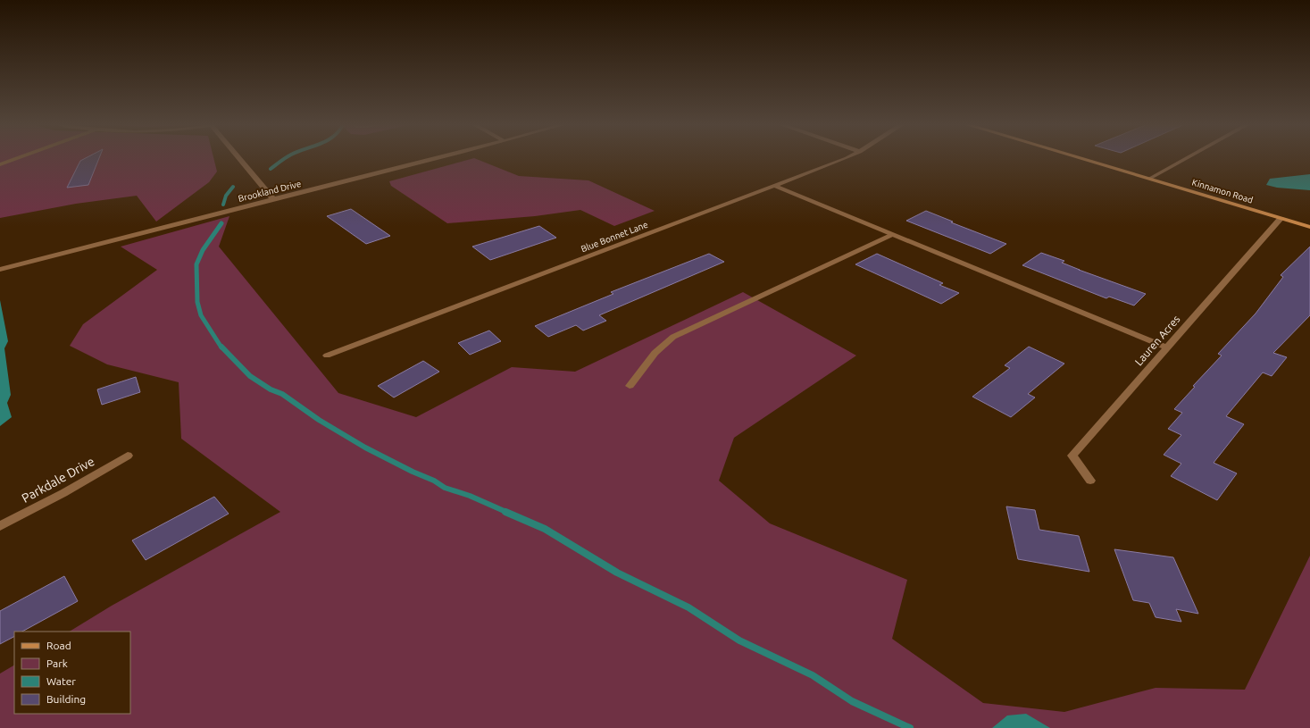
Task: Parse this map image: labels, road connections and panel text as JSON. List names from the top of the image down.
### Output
{
  "streets": {
    "main road": ["Kinnamon Road"],
    "street": [
      "Brookland Drive",
      "Blue Bonnet Lane",
      "Lauren Acres",
      "Parkdale Drive"
    ]
  },
  "crossings": [
    ["Kinnamon Road", "Lauren Acres"]
  ],
  "legend": [
    "Road",
    "Park",
    "Water",
    "Building"
  ]
}
